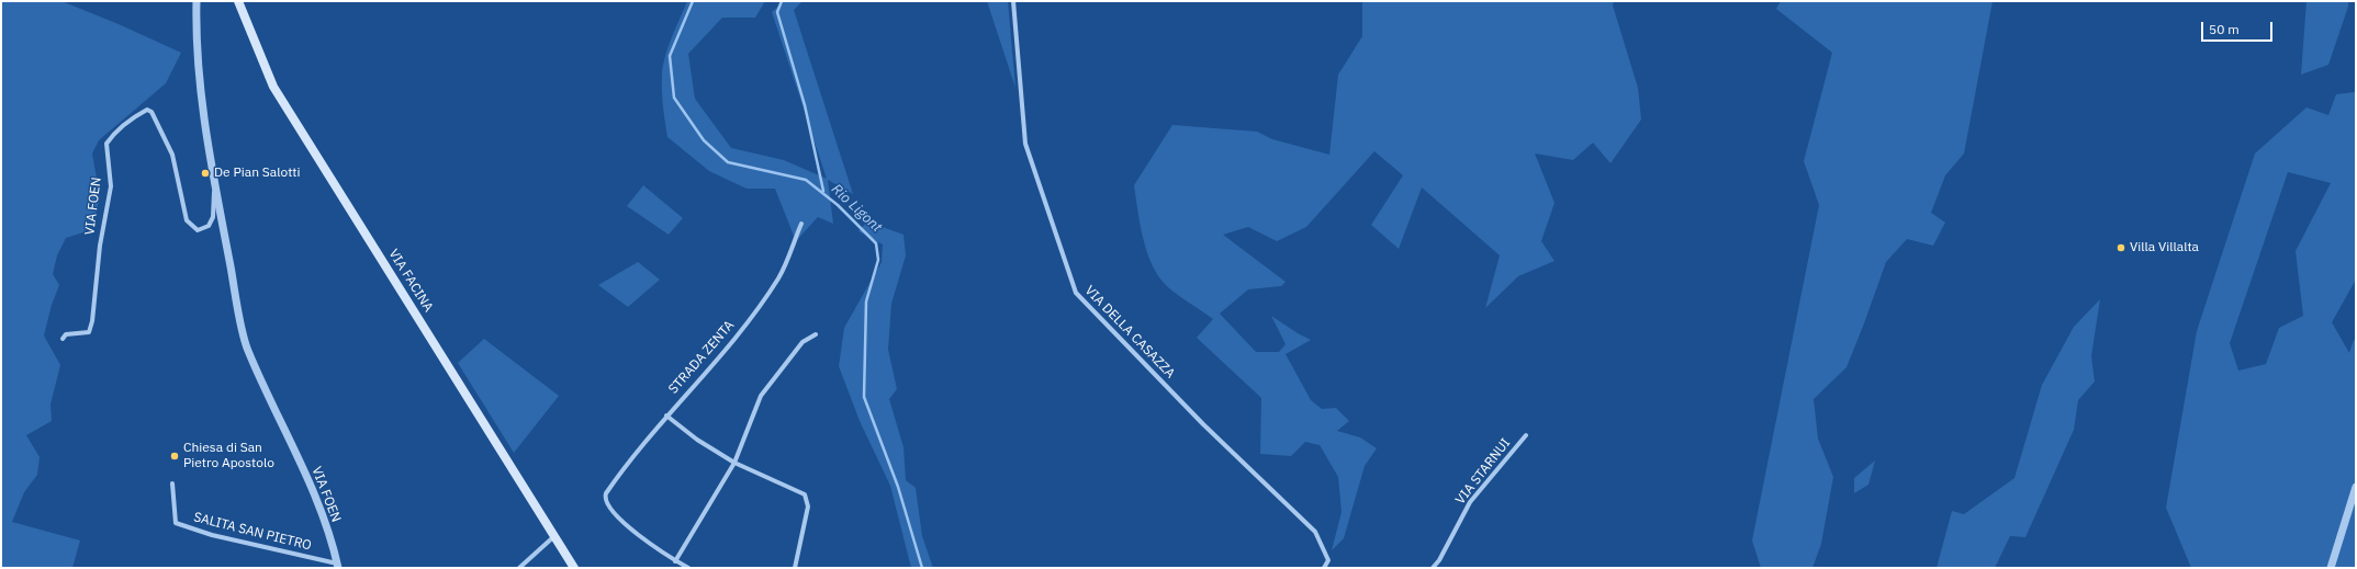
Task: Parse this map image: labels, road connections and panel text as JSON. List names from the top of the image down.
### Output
{
  "streets": {
    "main road": ["VIA FACINA"],
    "street": [
      "VIA FOEN",
      "VIA DELLA CASAZZA",
      "STRADA ZENTA",
      "VIA STARNUI",
      "SALITA SAN PIETRO"
    ]
  },
  "crossings": [
    ["VIA FOEN", "SALITA SAN PIETRO"]
  ],
  "water": ["Rio Ligont"],
  "places": ["De Pian Salotti", "Villa Villalta", "Chiesa di San Pietro Apostolo"],
  "scale_bar": "50 m"
}
